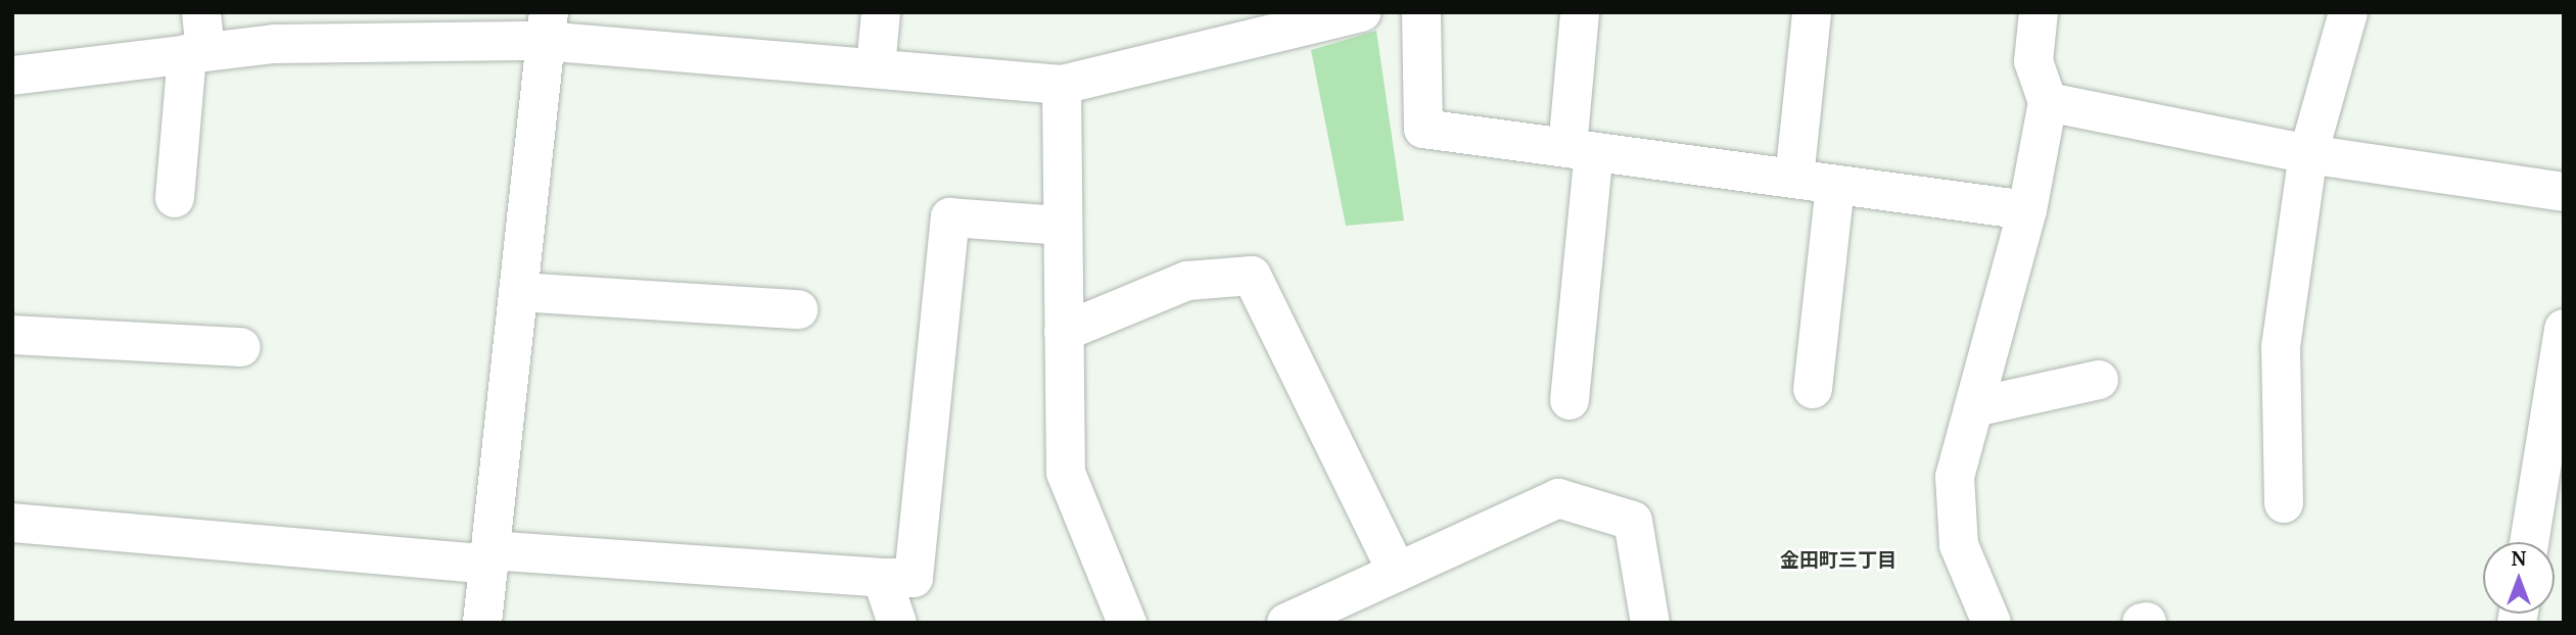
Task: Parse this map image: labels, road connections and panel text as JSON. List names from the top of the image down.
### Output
{
  "districts": ["金田町三丁目"],
  "north": "top"
}
